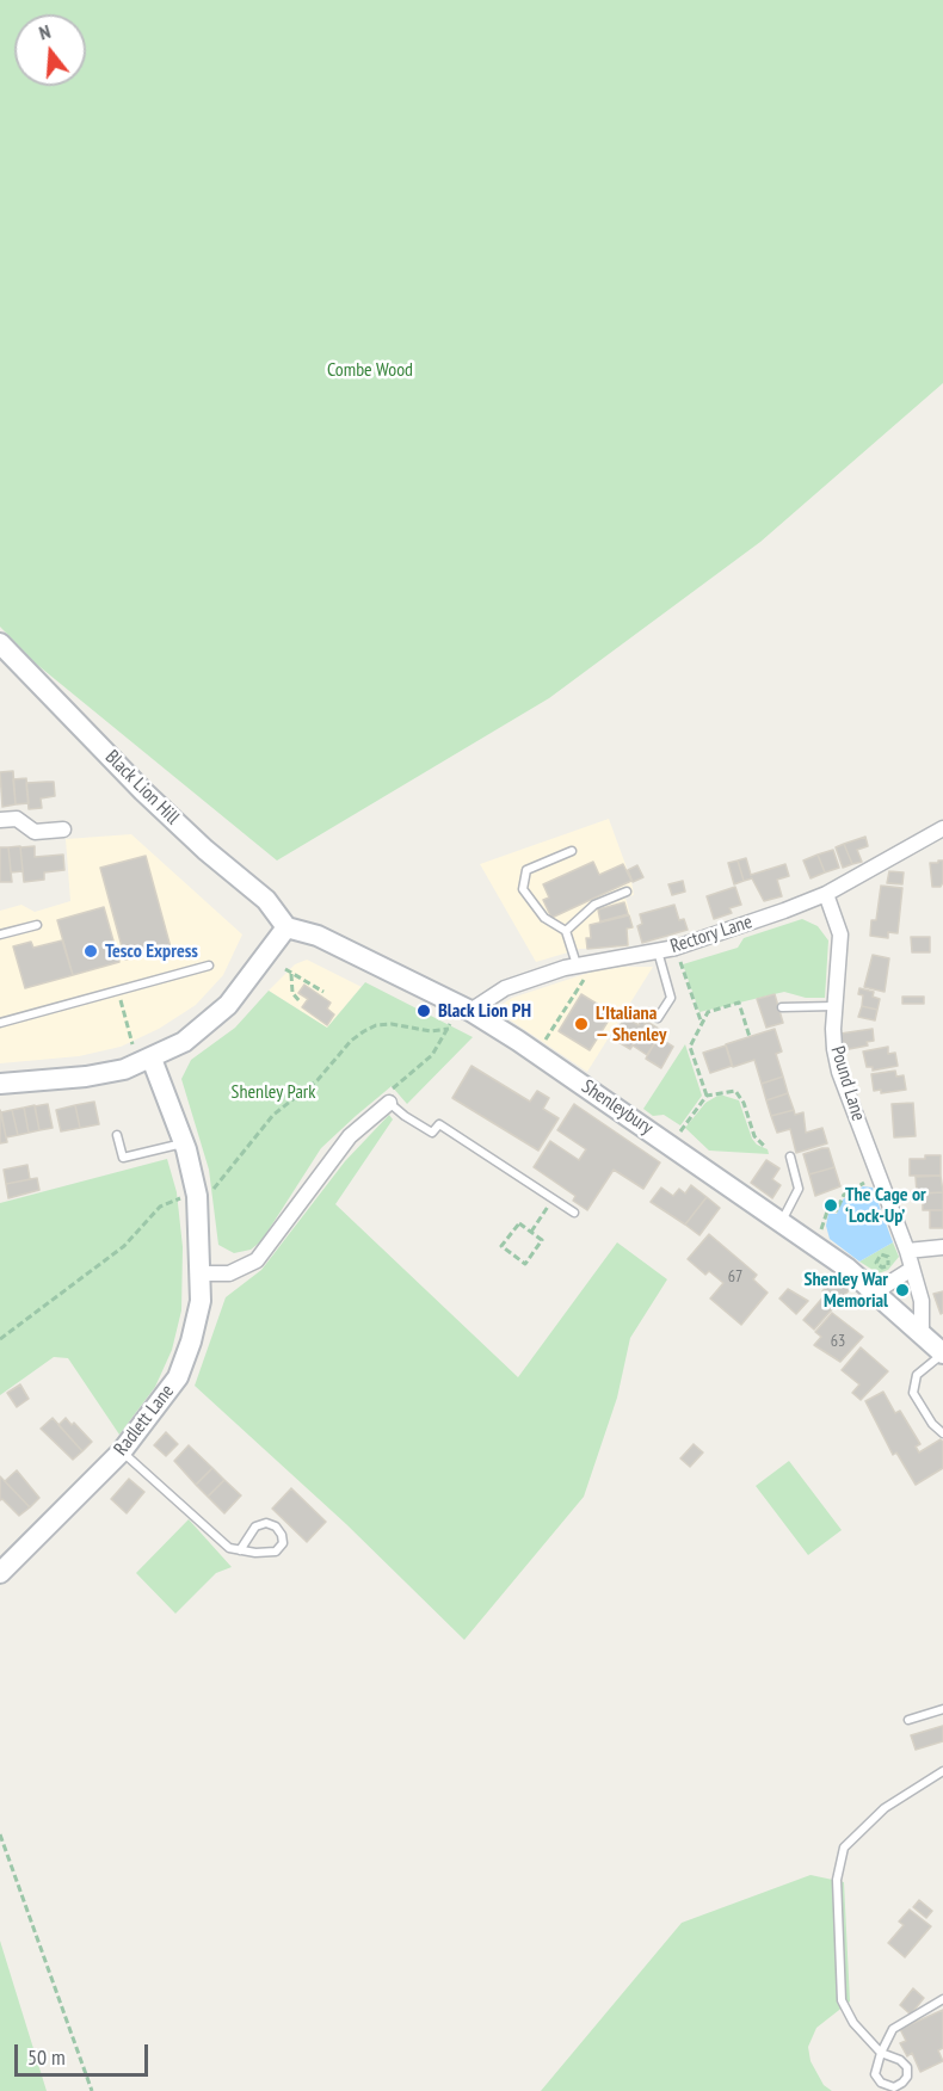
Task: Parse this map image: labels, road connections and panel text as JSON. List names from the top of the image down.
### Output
{
  "streets": {
    "main road": ["Black Lion Hill", "Shenleybury", "Radlett Lane"],
    "street": ["Rectory Lane", "Pound Lane"]
  },
  "crossings": [
    ["Black Lion Hill", "Shenleybury"],
    ["Rectory Lane", "Pound Lane"],
    ["Rectory Lane", "Shenleybury"],
    ["Pound Lane", "Shenleybury"]
  ],
  "parks": ["Combe Wood", "Shenley Park"],
  "places": [
    "Tesco Express",
    "Black Lion PH",
    "L'Italiana — Shenley",
    "The Cage or ‘Lock-Up’",
    "Shenley War Memorial"
  ],
  "house_numbers": ["67", "63"],
  "scale_bar": "50 m",
  "north": "top"
}
